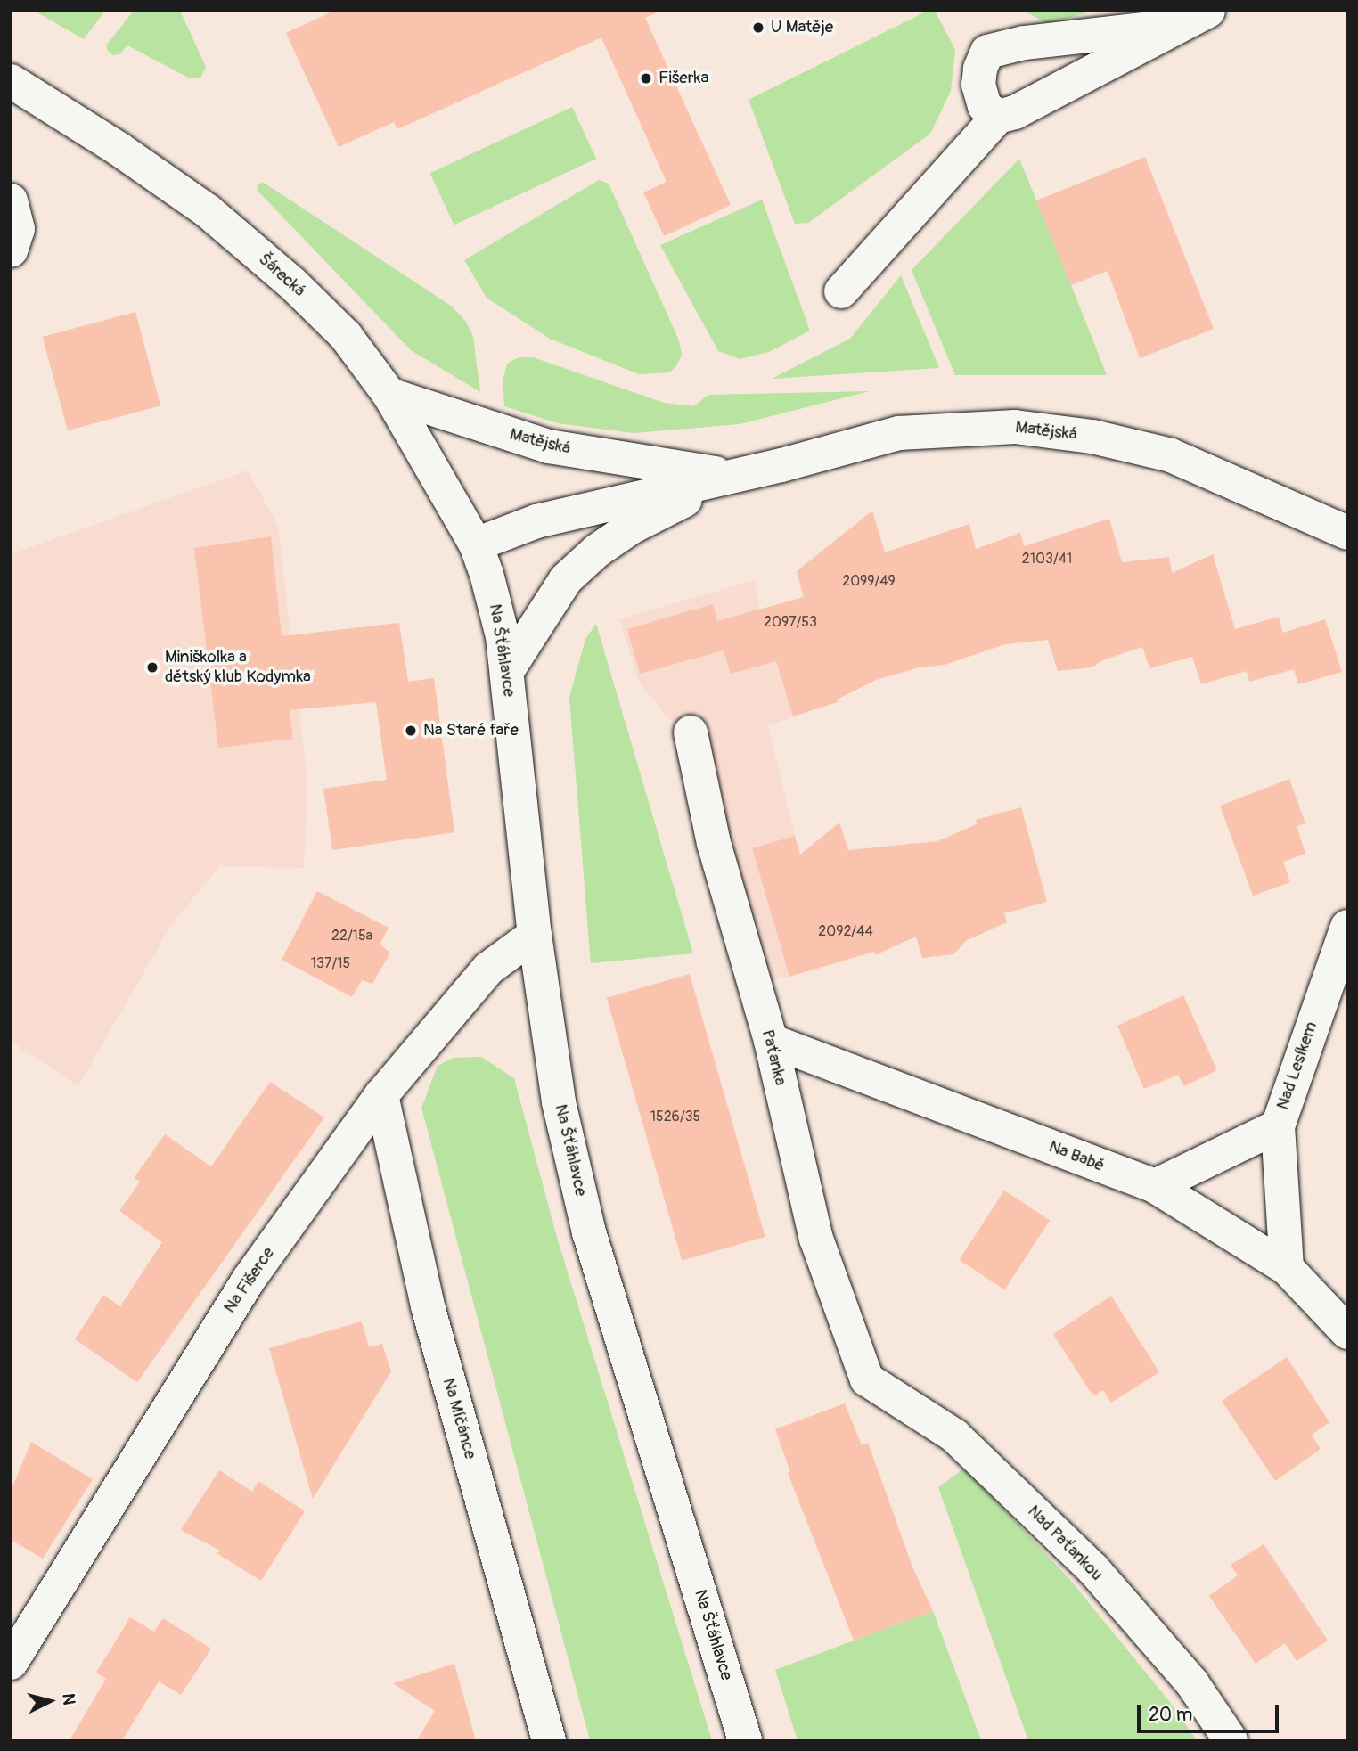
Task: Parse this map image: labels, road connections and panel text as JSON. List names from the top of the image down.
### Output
{
  "streets": {
    "street": [
      "Šárecká",
      "Matějská",
      "Na Šťáhlavce",
      "Paťanka",
      "Nad Lesíkem",
      "Na Babě",
      "Na Fišerce",
      "Na Míčánce",
      "Nad Paťankou"
    ]
  },
  "crossings": [
    ["Šárecká", "Matějská"],
    ["Šárecká", "Na Šťáhlavce"],
    ["Matějská", "Na Šťáhlavce"],
    ["Na Šťáhlavce", "Na Fišerce"],
    ["Paťanka", "Na Babě"],
    ["Paťanka", "Nad Paťankou"],
    ["Na Fišerce", "Na Míčánce"]
  ],
  "places": [
    "U Matěje",
    "Fišerka",
    "Miniškolka a dětský klub Kodymka",
    "Na Staré faře"
  ],
  "house_numbers": [
    "2103/41",
    "2099/49",
    "2097/53",
    "2092/44",
    "22/15a",
    "137/15",
    "1526/35"
  ],
  "scale_bar": "20 m",
  "north": "right"
}
